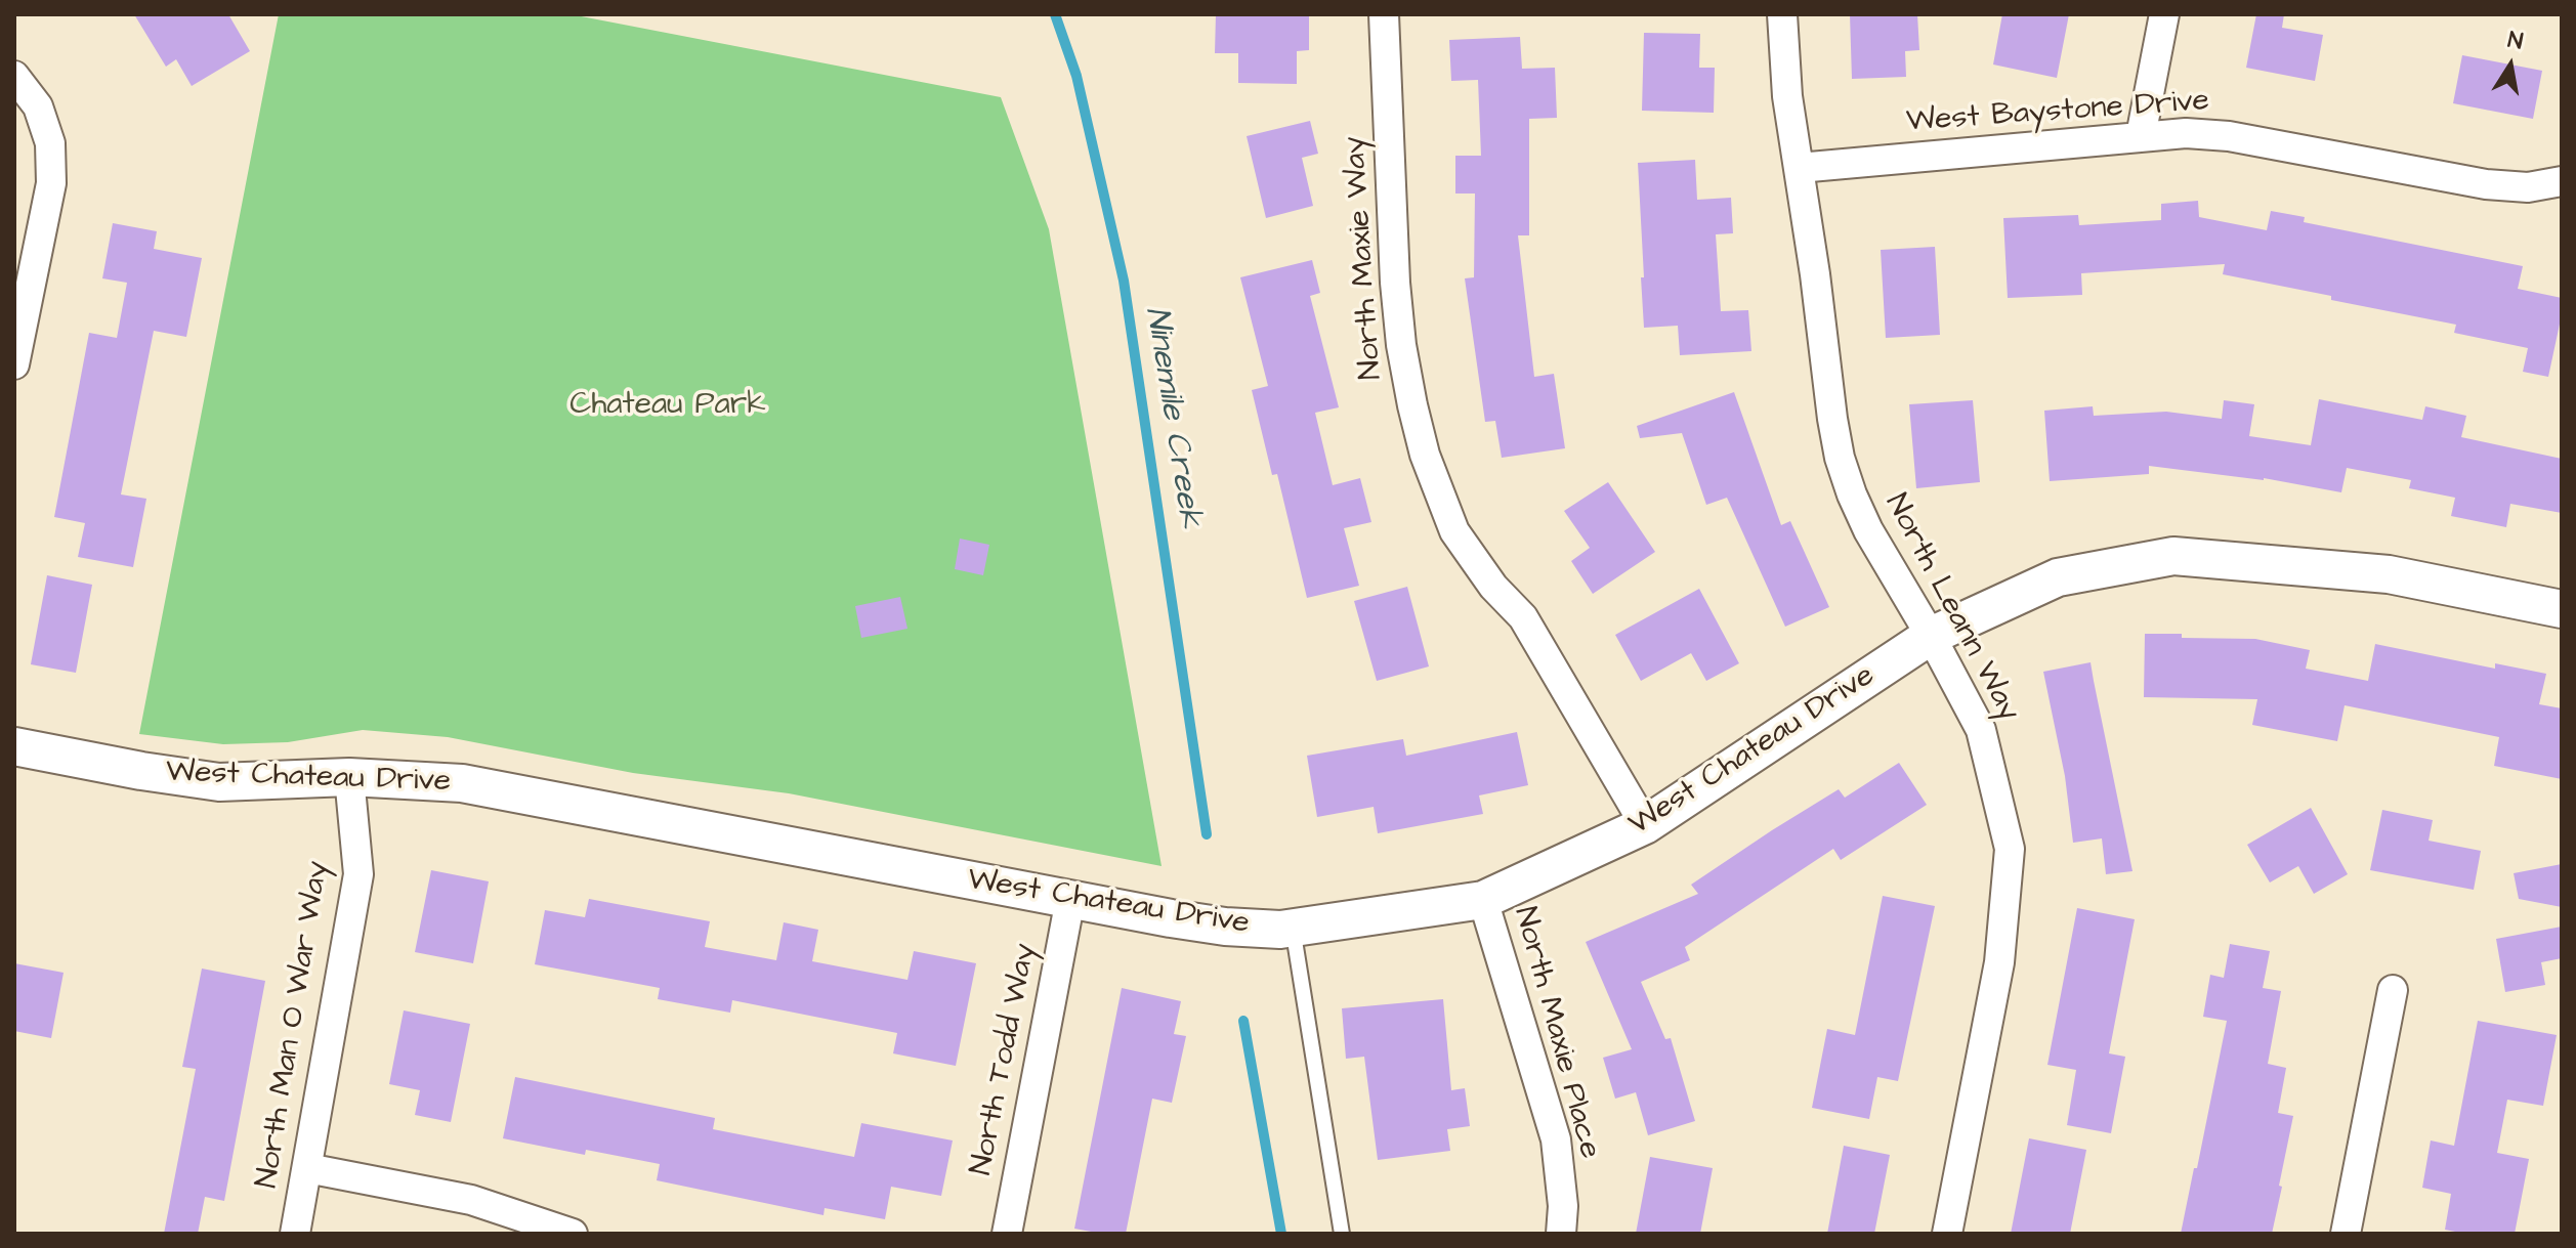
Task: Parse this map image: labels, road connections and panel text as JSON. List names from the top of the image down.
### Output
{
  "streets": {
    "street": [
      "West Baystone Drive",
      "North Maxie Way",
      "North Leann Way",
      "West Chateau Drive",
      "North Man O War Way",
      "North Maxie Place",
      "North Todd Way"
    ]
  },
  "crossings": [
    ["West Baystone Drive", "North Leann Way"],
    ["North Maxie Way", "West Chateau Drive"],
    ["North Leann Way", "West Chateau Drive"],
    ["West Chateau Drive", "North Man O War Way"],
    ["West Chateau Drive", "North Maxie Place"],
    ["West Chateau Drive", "North Todd Way"]
  ],
  "water": ["Ninemile Creek"],
  "parks": ["Chateau Park"],
  "north": "top"
}
